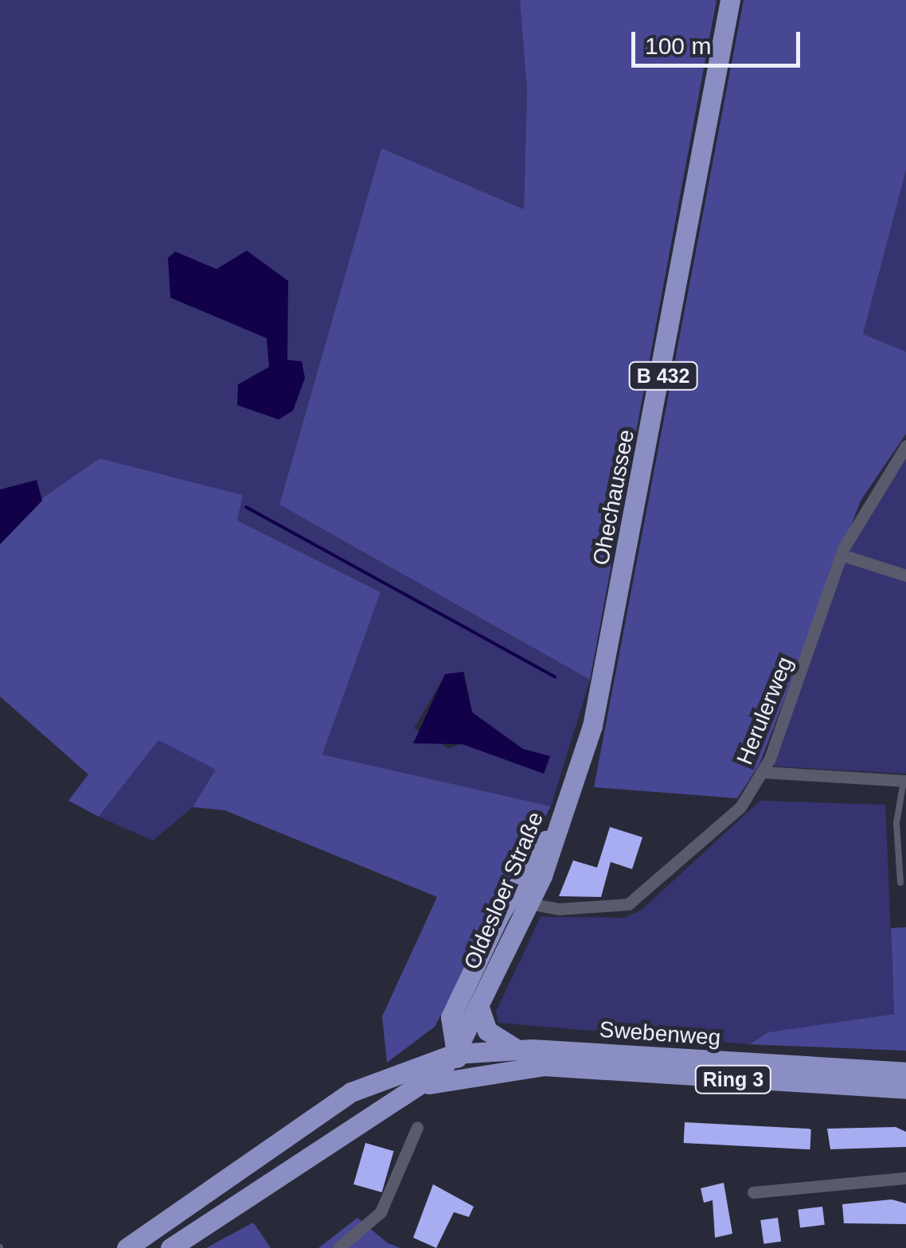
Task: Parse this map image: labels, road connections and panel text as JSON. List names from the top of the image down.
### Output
{
  "streets": {
    "main road": [
      "B 432",
      "Ohechaussee",
      "Oldesloer Straße",
      "Swebenweg",
      "Ring 3"
    ],
    "street": ["Herulerweg"]
  },
  "crossings": [
    ["B 432", "Oldesloer Straße"],
    ["B 432", "Swebenweg"],
    ["B 432", "Ring 3"],
    ["Ohechaussee", "Oldesloer Straße"],
    ["Herulerweg", "Oldesloer Straße"],
    ["Oldesloer Straße", "Swebenweg"],
    ["Swebenweg", "Ring 3"]
  ],
  "scale_bar": "100 m"
}
